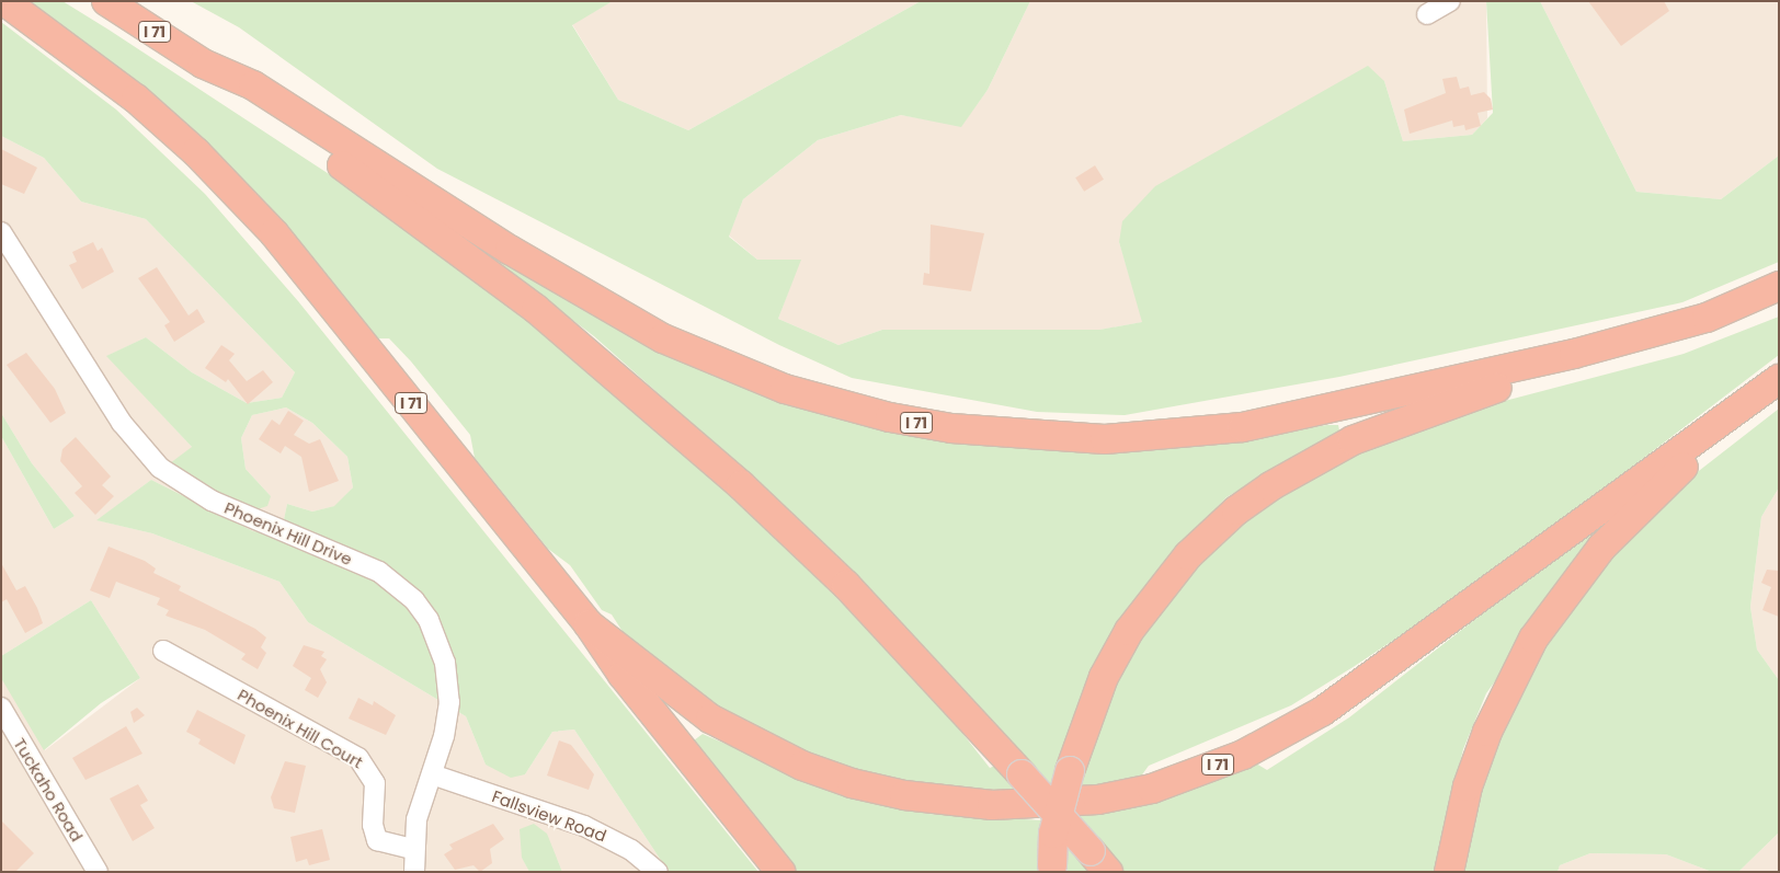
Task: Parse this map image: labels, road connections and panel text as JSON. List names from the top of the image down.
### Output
{
  "streets": {
    "highway": ["I 71"],
    "street": [
      "Phoenix Hill Drive",
      "Phoenix Hill Court",
      "Tuckaho Road",
      "Fallsview Road"
    ]
  },
  "crossings": [
    ["Phoenix Hill Drive", "Phoenix Hill Court"],
    ["Phoenix Hill Drive", "Fallsview Road"]
  ]
}
